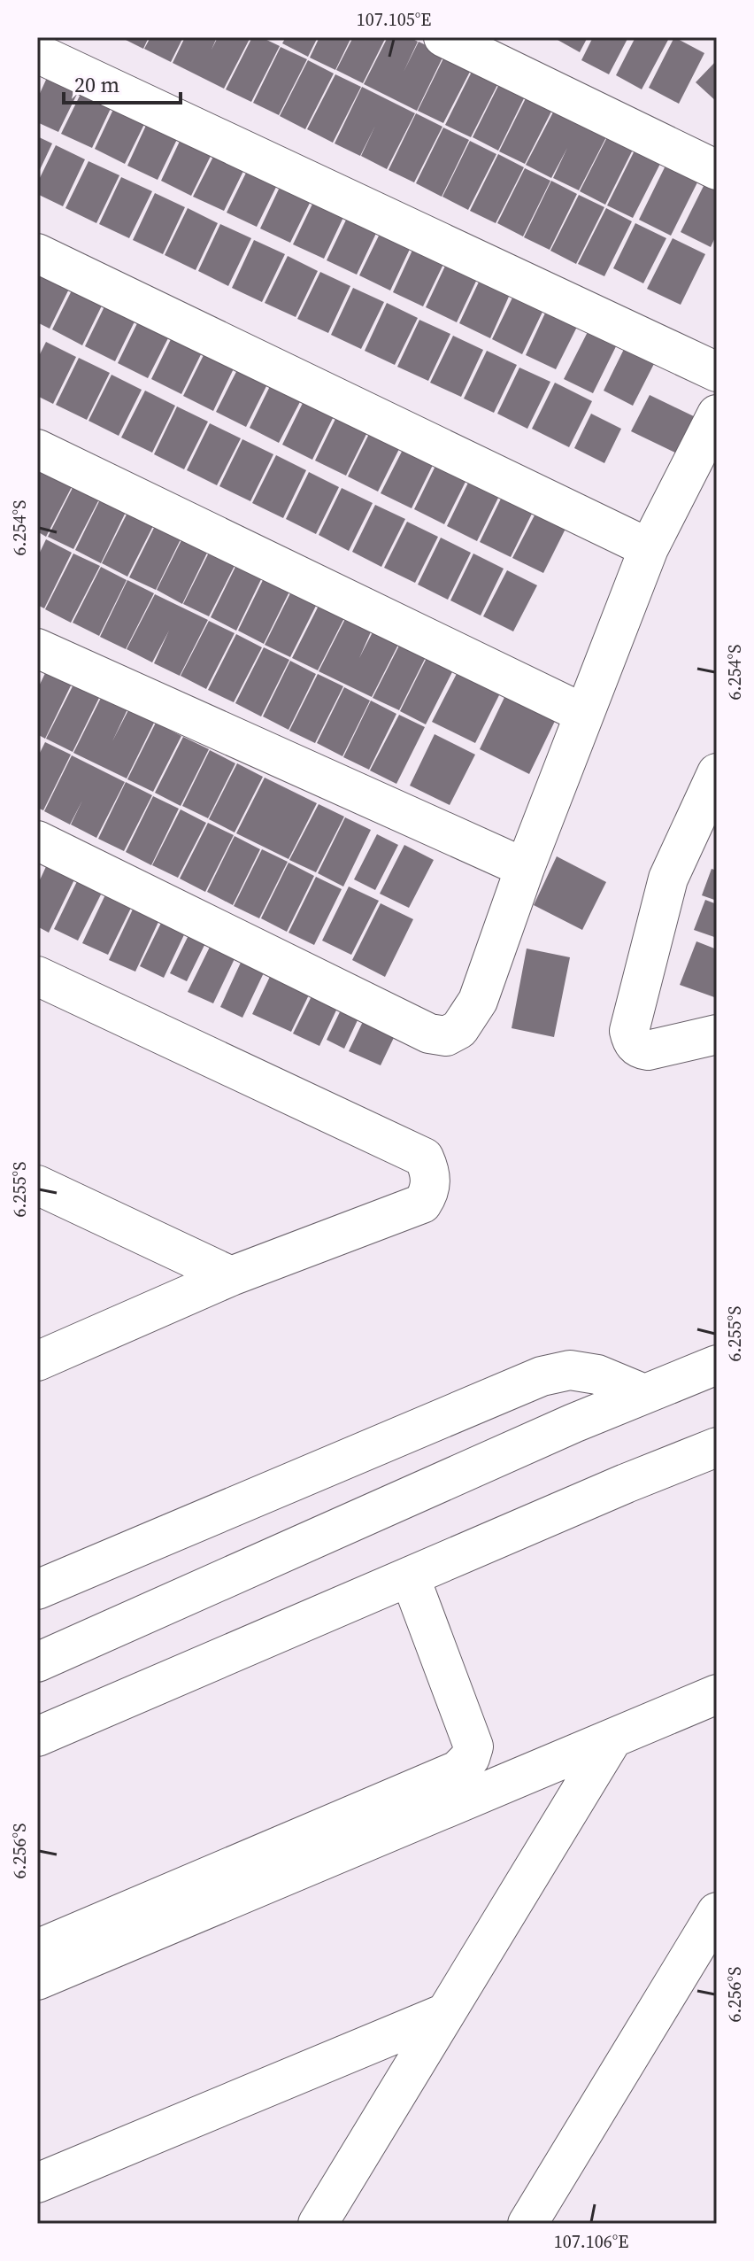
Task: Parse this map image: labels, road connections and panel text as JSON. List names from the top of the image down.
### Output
{
  "scale_bar": "20 m",
  "coordinates": [
    "107.105°E",
    "6.254°S",
    "6.255°S",
    "6.256°S",
    "107.106°E"
  ]
}
